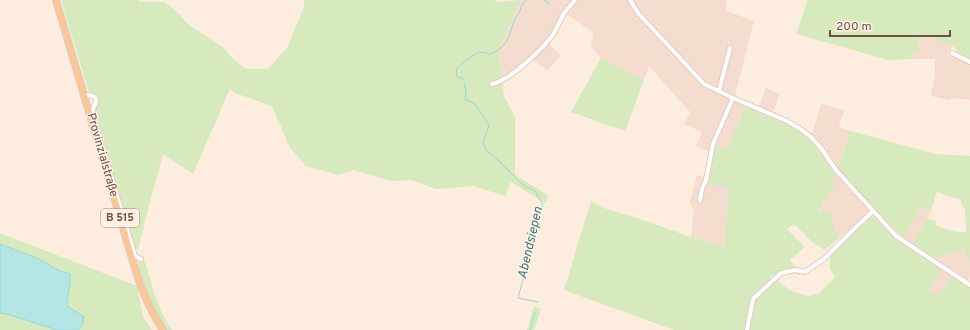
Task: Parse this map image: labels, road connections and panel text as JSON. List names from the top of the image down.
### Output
{
  "streets": {
    "main road": ["Provinzialstraße", "B 515"]
  },
  "water": ["Abendsiepen"],
  "scale_bar": "200 m"
}
